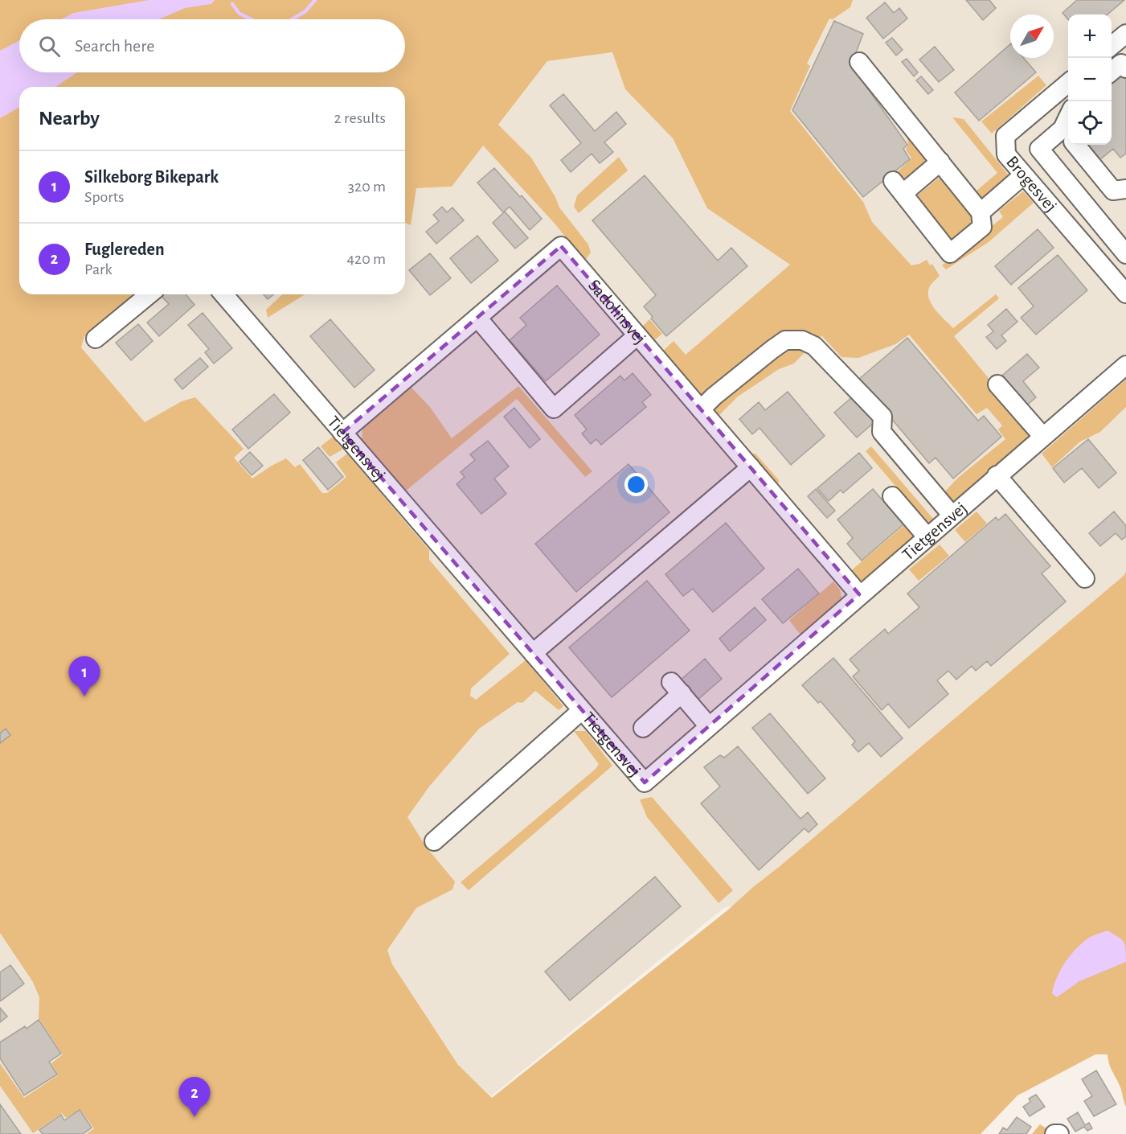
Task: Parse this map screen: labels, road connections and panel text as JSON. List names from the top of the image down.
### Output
{
  "streets": {
    "street": ["Brogesvej", "Sadolinsvej", "Tietgensvej"]
  },
  "crossings": [
    ["Sadolinsvej", "Tietgensvej"]
  ],
  "north": "top right",
  "page": {
    "map_buttons": ["+", "−"],
    "search": "Search here",
    "heading": ["Nearby", "2 results"],
    "list": [
      {
        "mark": "1",
        "name": "Silkeborg Bikepark",
        "note": "Sports",
        "value": "320 m"
      },
      {
        "mark": "2",
        "name": "Fuglereden",
        "note": "Park",
        "value": "420 m"
      }
    ],
    "pins": ["1", "2"]
  }
}
